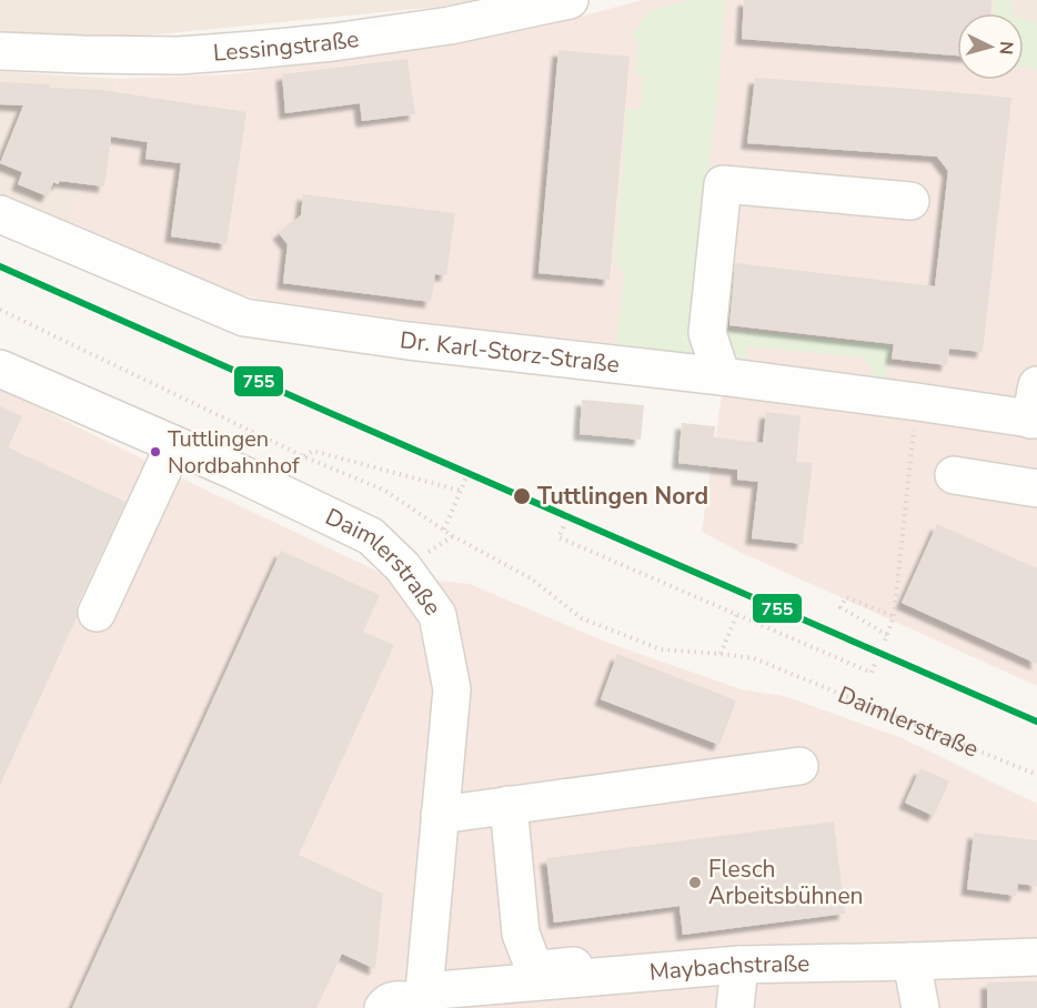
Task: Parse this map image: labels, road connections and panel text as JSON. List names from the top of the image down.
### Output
{
  "streets": {
    "street": [
      "Lessingstraße",
      "Dr. Karl-Storz-Straße",
      "Daimlerstraße",
      "Maybachstraße"
    ]
  },
  "crossings": [
    ["Daimlerstraße", "Maybachstraße"]
  ],
  "places": ["Tuttlingen Nordbahnhof", "Tuttlingen Nord", "Flesch Arbeitsbühnen"],
  "lines": ["transit line 755"],
  "north": "right"
}
